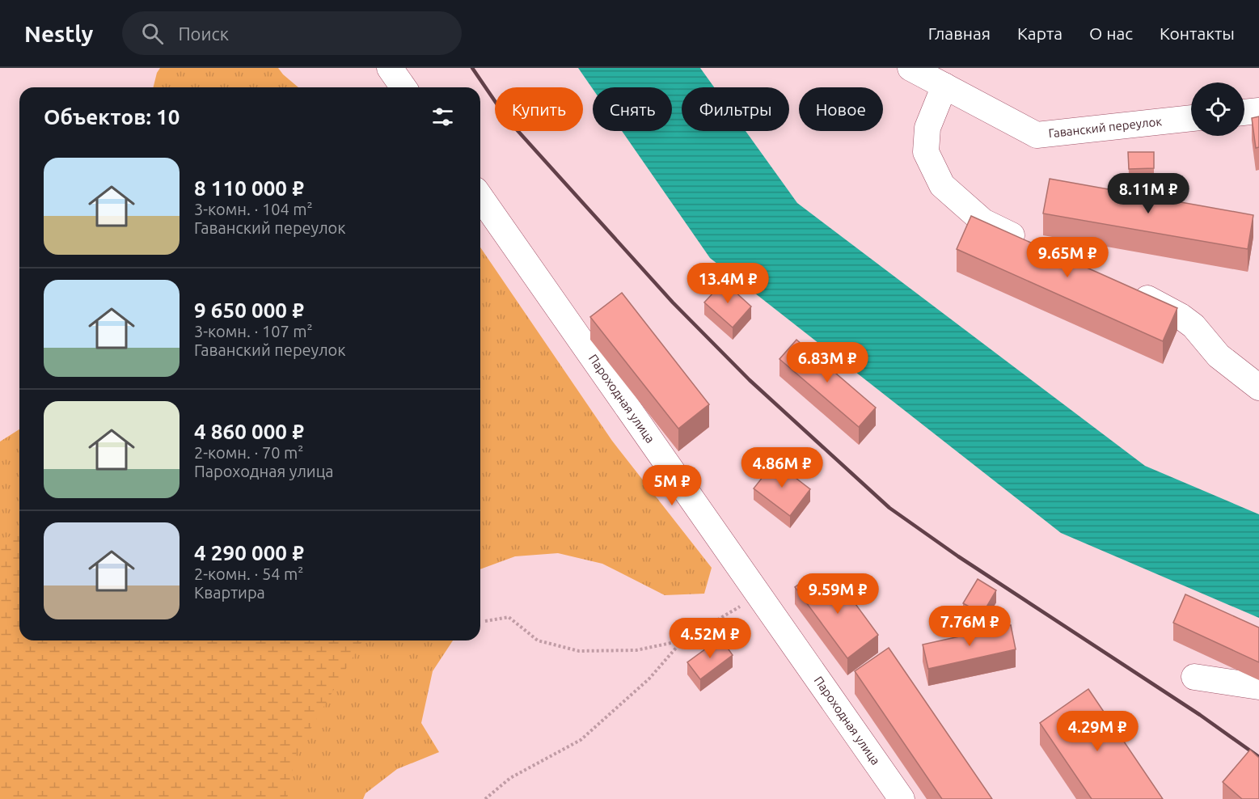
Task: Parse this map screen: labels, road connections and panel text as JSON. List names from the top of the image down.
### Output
{
  "streets": {
    "street": ["Гаванский переулок", "Пароходная улица"]
  },
  "page": {
    "header": "Nestly",
    "search": "Поиск",
    "nav": [
      "Главная",
      "Карта",
      "О нас",
      "Контакты"
    ],
    "chip": [
      "Купить",
      "Снять",
      "Фильтры",
      "Новое"
    ],
    "heading": "Объектов: 10",
    "list": [
      {
        "name": "8 110 000 ₽",
        "note": "3-комн. · 104 m² · Гаванский переулок"
      },
      {
        "name": "9 650 000 ₽",
        "note": "3-комн. · 107 m² · Гаванский переулок"
      },
      {
        "name": "4 860 000 ₽",
        "note": "2-комн. · 70 m² · Пароходная улица"
      },
      {
        "name": "4 290 000 ₽",
        "note": "2-комн. · 54 m² · Квартира"
      }
    ],
    "price": [
      "8.11M ₽",
      "9.65M ₽",
      "13.4M ₽",
      "6.83M ₽",
      "4.86M ₽",
      "5M ₽",
      "9.59M ₽",
      "7.76M ₽",
      "4.52M ₽",
      "4.29M ₽"
    ]
  }
}
